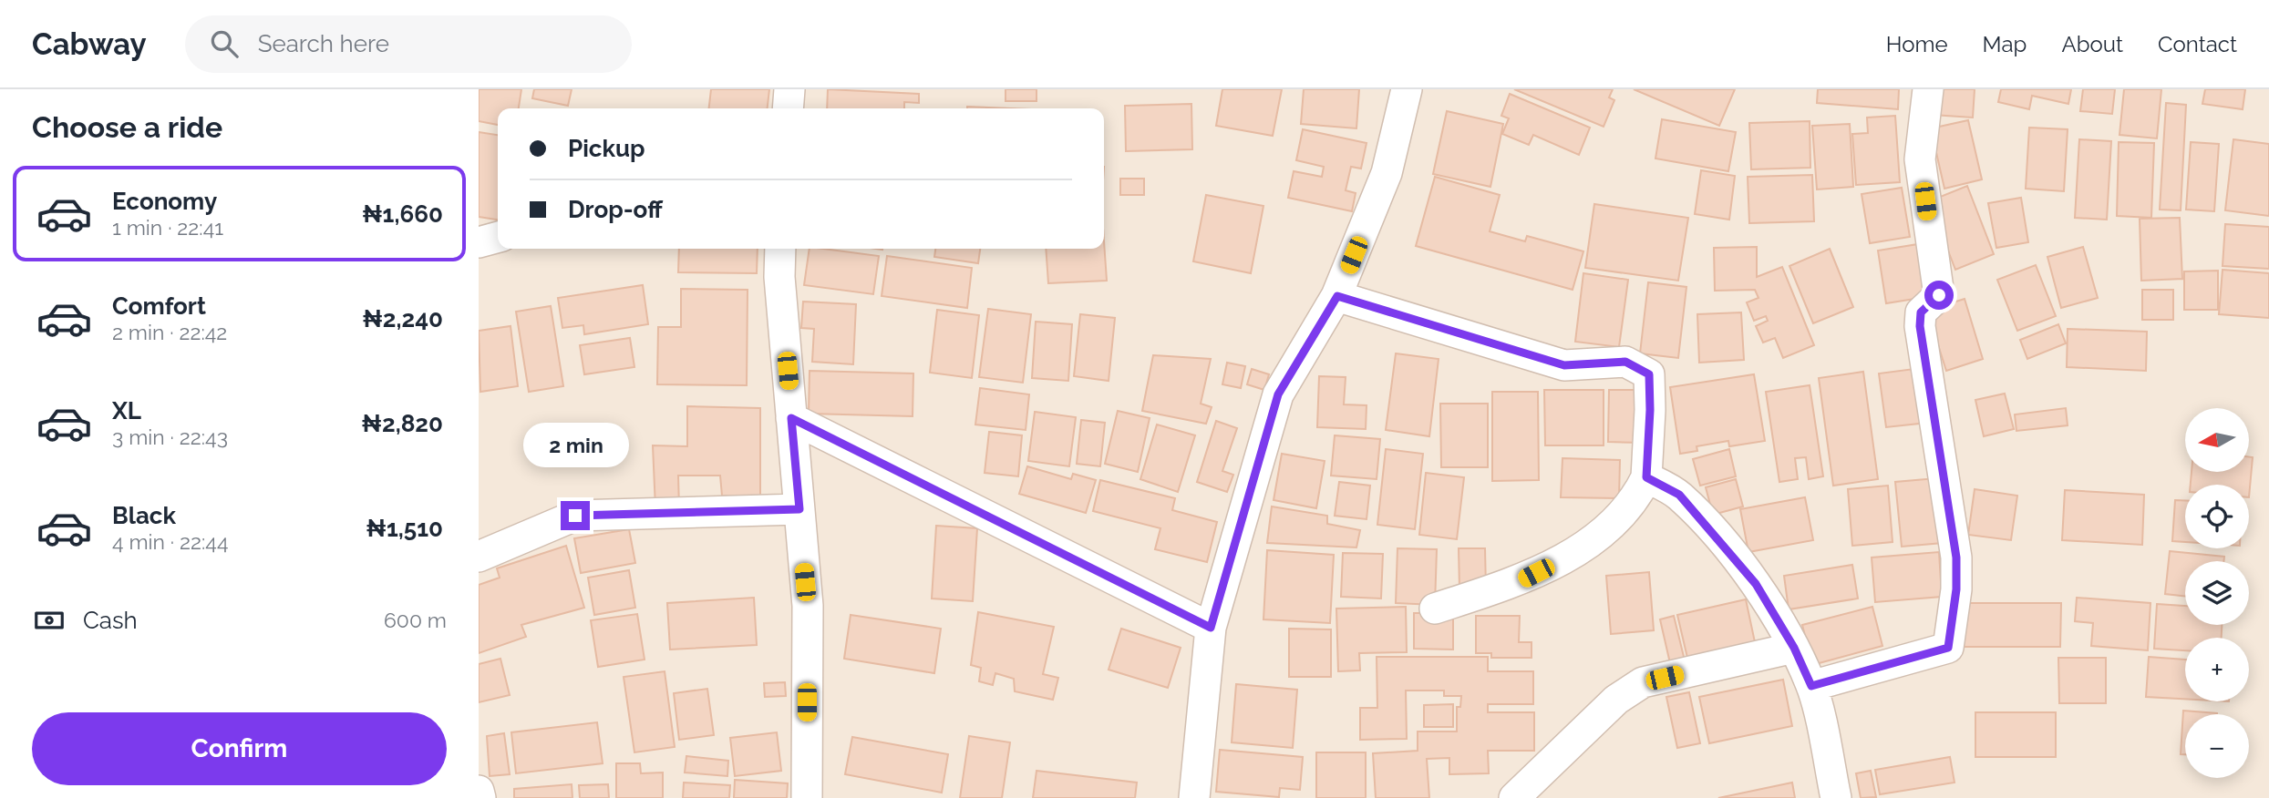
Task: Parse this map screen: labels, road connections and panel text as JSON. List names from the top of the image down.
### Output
{
  "north": "left",
  "page": {
    "header": "Cabway",
    "search": "Search here",
    "nav": [
      "Home",
      "Map",
      "About",
      "Contact"
    ],
    "heading": "Choose a ride",
    "banner": ["Pickup", "Drop-off"],
    "list": [
      {
        "name": "Economy",
        "note": "1 min · 22:41",
        "value": "₦1,660"
      },
      {
        "name": "Comfort",
        "note": "2 min · 22:42",
        "value": "₦2,240"
      },
      {
        "name": "XL",
        "note": "3 min · 22:43",
        "value": "₦2,820"
      },
      {
        "name": "Black",
        "note": "4 min · 22:44",
        "value": "₦1,510"
      }
    ],
    "map_buttons": ["+", "−"],
    "bubble": "2 min",
    "pay": ["Cash", "600 m"],
    "buttons": "Confirm"
  }
}
